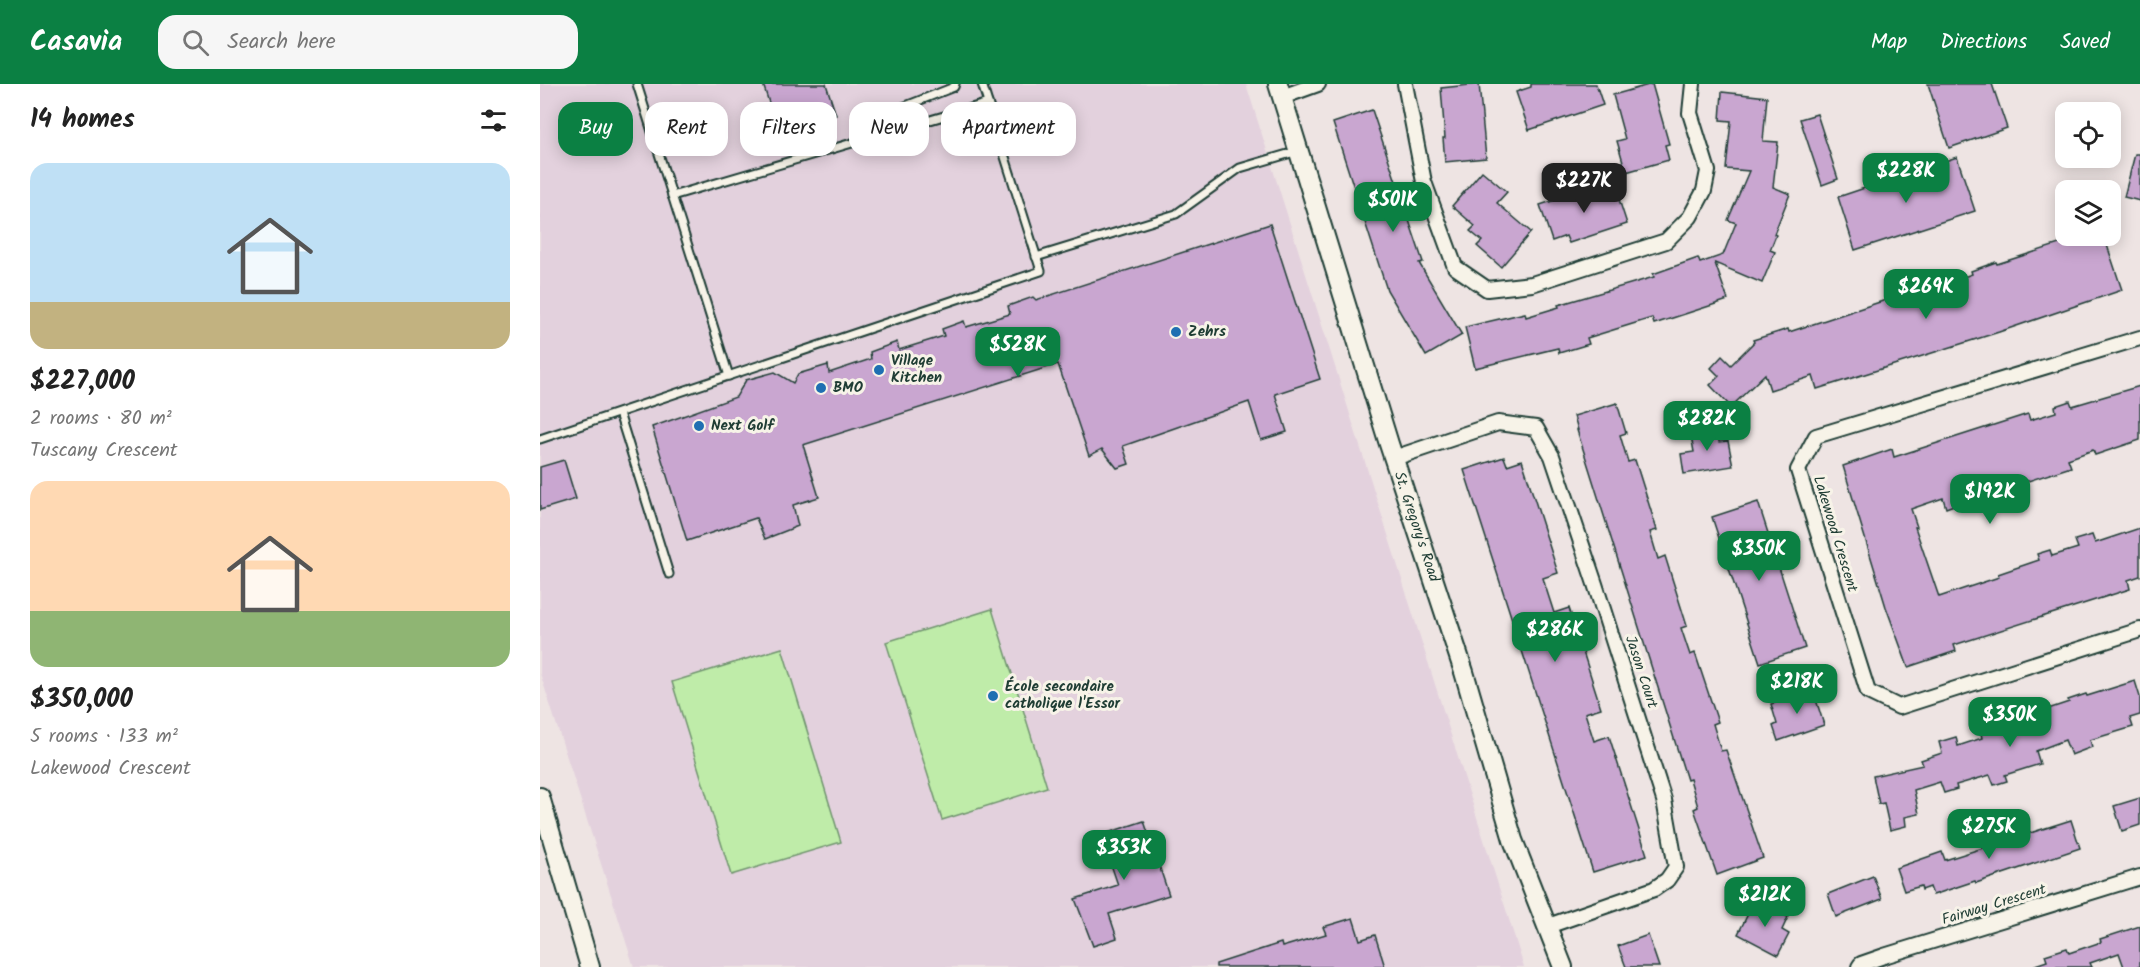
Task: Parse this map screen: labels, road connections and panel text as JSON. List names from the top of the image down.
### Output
{
  "streets": {
    "street": [
      "St. Gregory's Road",
      "Lakewood Crescent",
      "Jason Court",
      "Fairway Crescent"
    ]
  },
  "crossings": [
    ["St. Gregory's Road", "Jason Court"]
  ],
  "places": [
    "Zehrs",
    "Village Kitchen",
    "BMO",
    "Next Golf",
    "École secondaire catholique l'Essor"
  ],
  "page": {
    "header": "Casavia",
    "search": "Search here",
    "nav": ["Map", "Directions", "Saved"],
    "heading": "14 homes",
    "chip": [
      "Buy",
      "Rent",
      "Filters",
      "New",
      "Apartment"
    ],
    "price": [
      "$228K",
      "$227K",
      "$501K",
      "$269K",
      "$528K",
      "$282K",
      "$192K",
      "$350K",
      "$286K",
      "$218K",
      "$350K",
      "$275K",
      "$353K",
      "$212K"
    ],
    "list": [
      {
        "name": "$227,000",
        "note": "2 rooms · 80 m² · Tuscany Crescent"
      },
      {
        "name": "$350,000",
        "note": "5 rooms · 133 m² · Lakewood Crescent"
      }
    ]
  }
}
